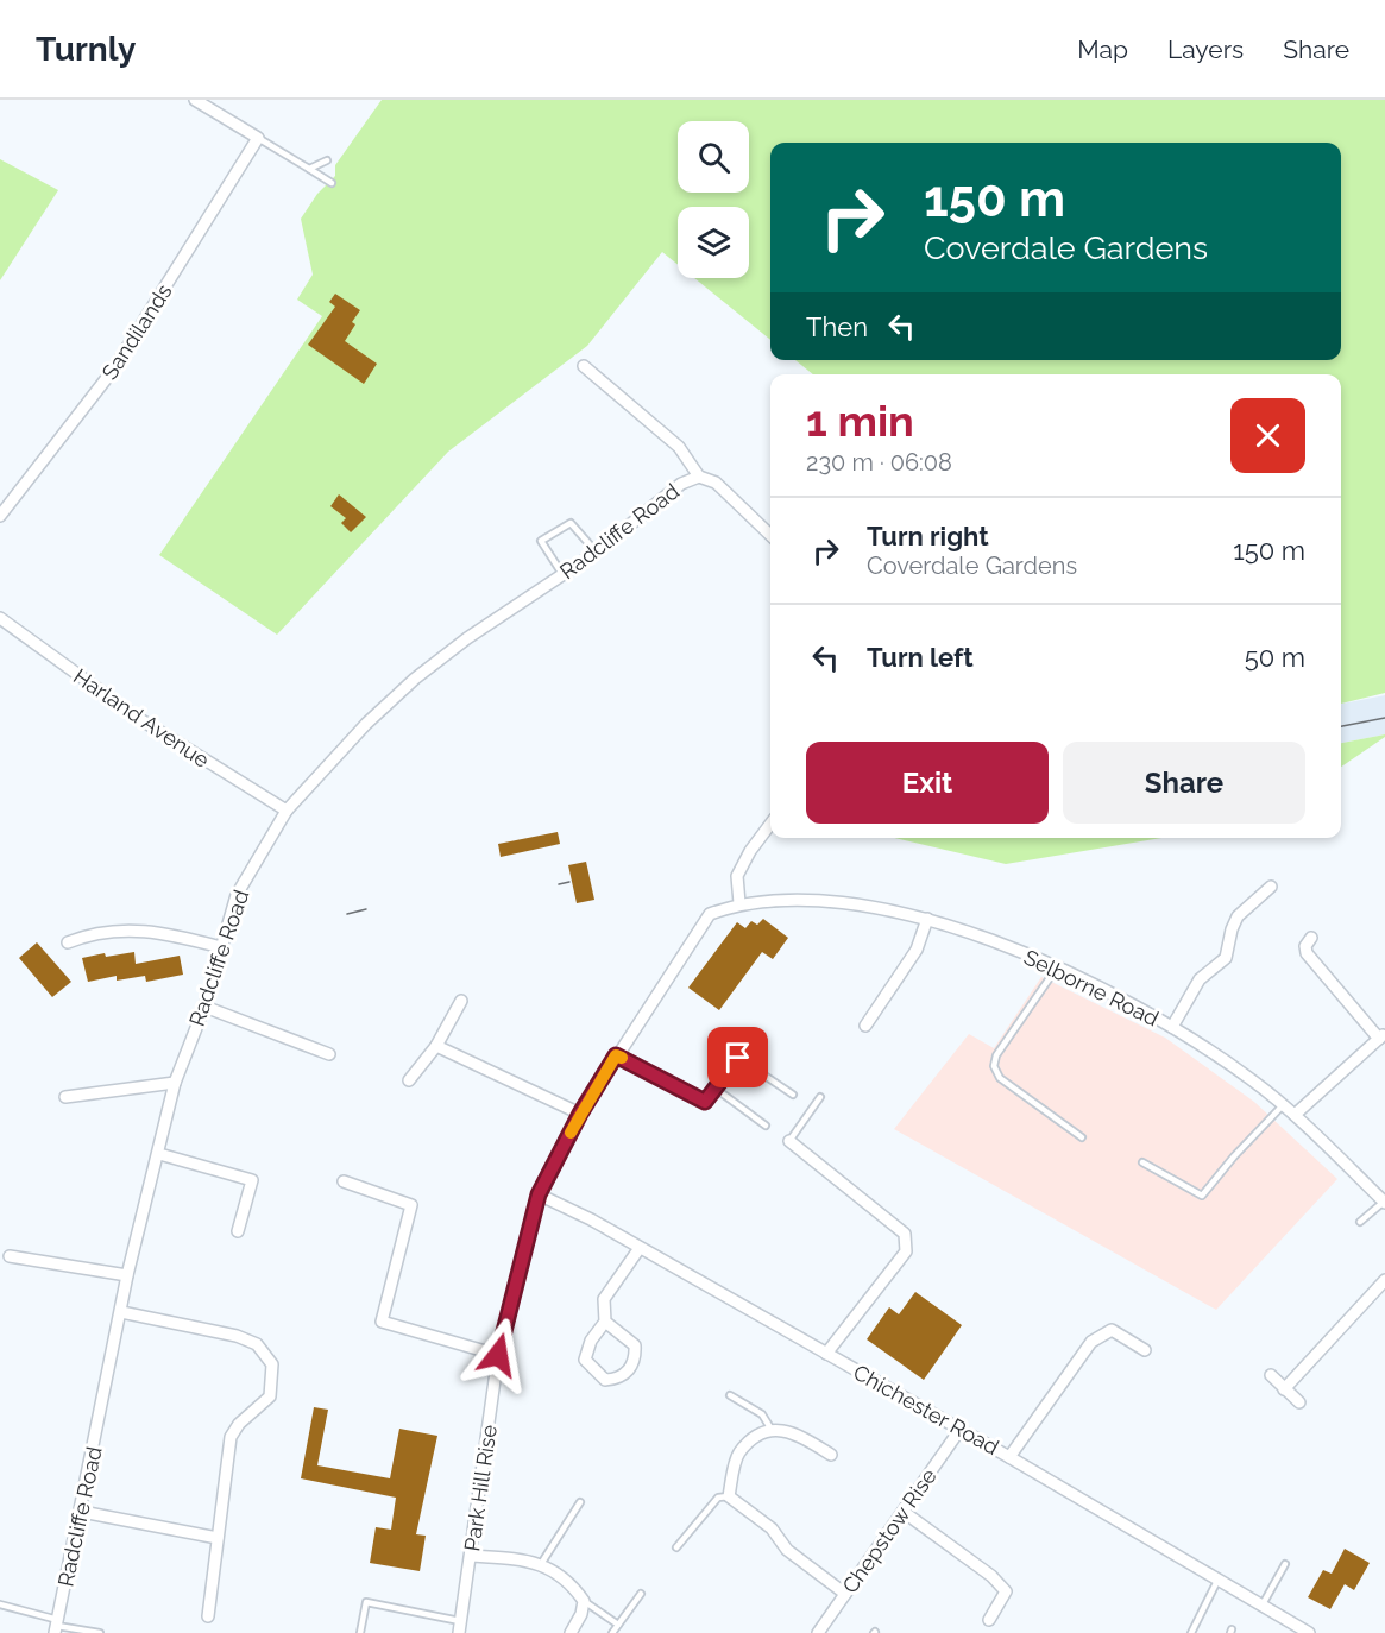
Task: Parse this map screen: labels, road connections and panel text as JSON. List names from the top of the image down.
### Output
{
  "streets": {
    "street": [
      "Sandilands",
      "Radcliffe Road",
      "Harland Avenue",
      "Selborne Road",
      "Chichester Road",
      "Park Hill Rise",
      "Chepstow Rise"
    ]
  },
  "crossings": [
    ["Radcliffe Road", "Harland Avenue"],
    ["Selborne Road", "Park Hill Rise"],
    ["Chichester Road", "Park Hill Rise"],
    ["Chichester Road", "Chepstow Rise"]
  ],
  "page": {
    "header": "Turnly",
    "nav": ["Map", "Layers", "Share"],
    "turn": ["150 m", "Coverdale Gardens"],
    "then": "Then",
    "heading": ["1 min", "230 m · 06:08"],
    "list": [
      {
        "name": "Turn right",
        "note": "Coverdale Gardens",
        "value": "150 m"
      },
      {
        "name": "Turn left",
        "value": "50 m"
      }
    ],
    "buttons": ["Exit", "Share"]
  }
}
